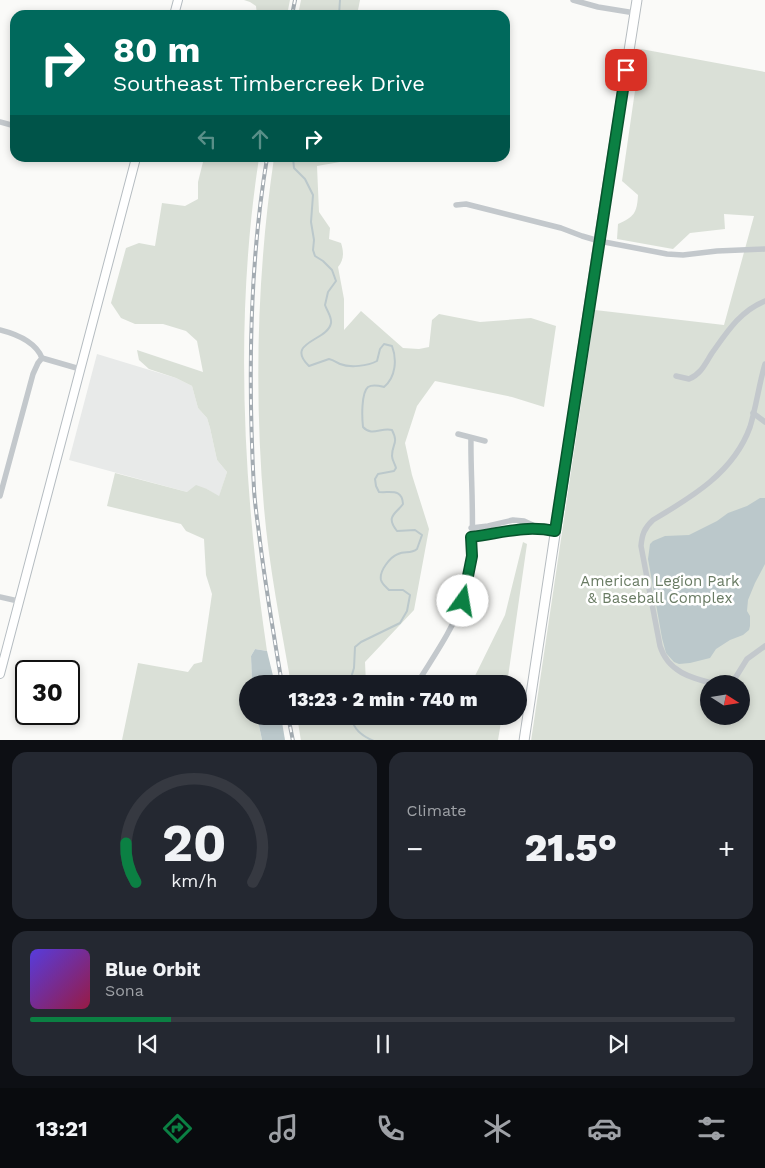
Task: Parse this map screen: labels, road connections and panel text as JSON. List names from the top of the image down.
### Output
{
  "parks": ["American Legion Park & Baseball Complex"],
  "north": "right",
  "page": {
    "turn": ["80 m", "Southeast Timbercreek Drive"],
    "limit": "30",
    "trip": "13:23 · 2 min · 740 m",
    "tile": "Climate",
    "heat": ["−", "21.5°", "+"],
    "song": ["Blue Orbit", "Sona"],
    "tabs": "13:21",
    "gauge": ["20", "km/h"]
  }
}
